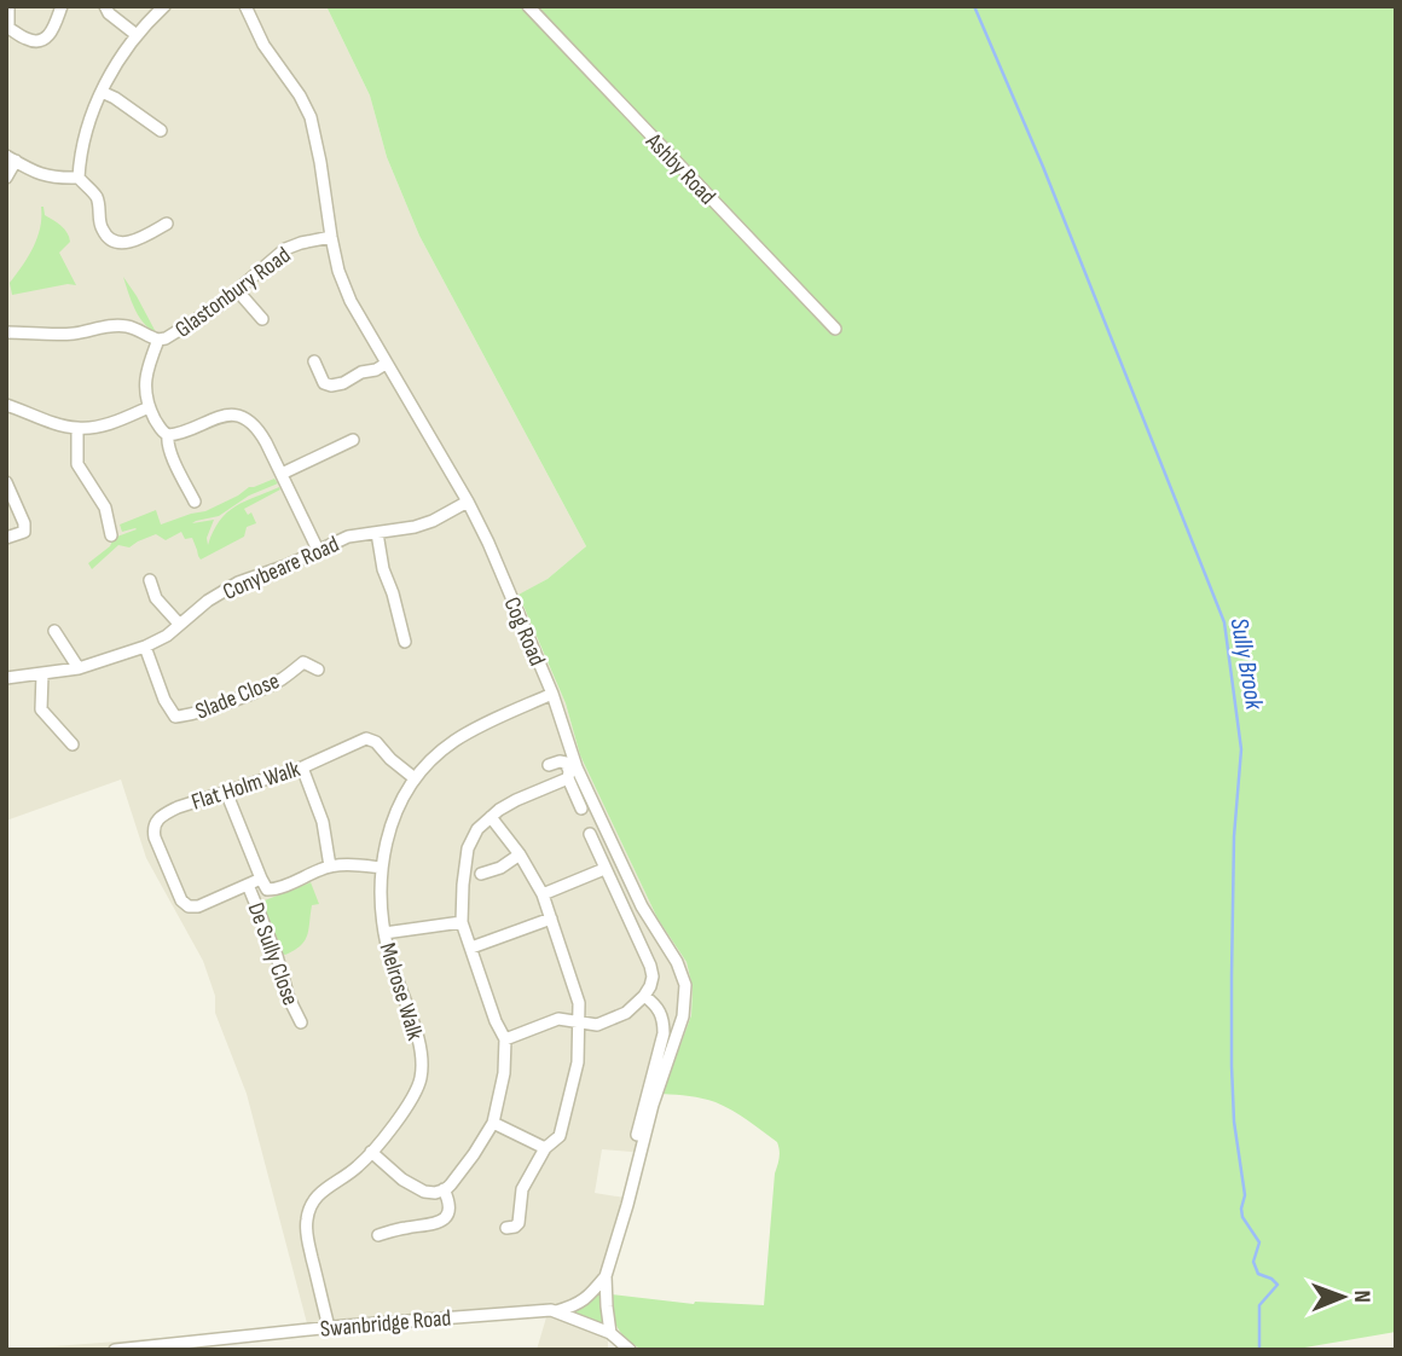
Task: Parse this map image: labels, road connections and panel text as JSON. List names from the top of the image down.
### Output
{
  "streets": {
    "street": [
      "Ashby Road",
      "Glastonbury Road",
      "Conybeare Road",
      "Cog Road",
      "Slade Close",
      "Flat Holm Walk",
      "De Sully Close",
      "Melrose Walk",
      "Swanbridge Road"
    ]
  },
  "crossings": [
    ["Glastonbury Road", "Cog Road"],
    ["Conybeare Road", "Cog Road"],
    ["Conybeare Road", "Slade Close"],
    ["Cog Road", "Melrose Walk"],
    ["Cog Road", "Swanbridge Road"],
    ["Flat Holm Walk", "De Sully Close"],
    ["Flat Holm Walk", "Melrose Walk"],
    ["Melrose Walk", "Swanbridge Road"]
  ],
  "water": ["Sully Brook"],
  "north": "right"
}
